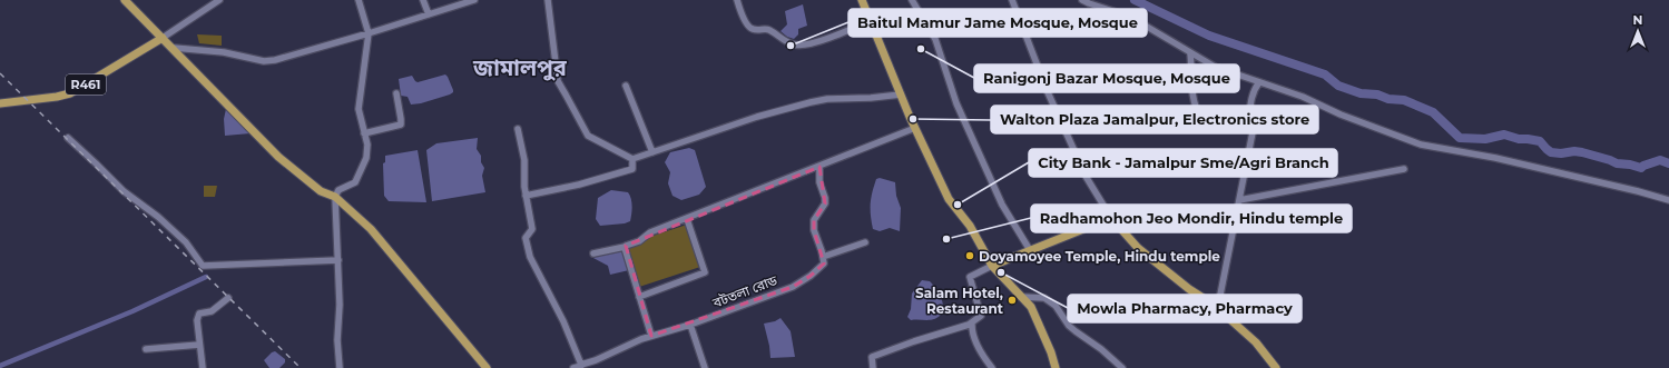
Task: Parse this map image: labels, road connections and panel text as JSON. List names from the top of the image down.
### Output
{
  "streets": {
    "main road": ["R461"],
    "street": ["বটতলা রোড"]
  },
  "districts": ["জামালপুর"],
  "places": [
    "Baitul Mamur Jame Mosque, Mosque",
    "Ranigonj Bazar Mosque, Mosque",
    "Walton Plaza Jamalpur, Electronics store",
    "City Bank - Jamalpur Sme/Agri Branch",
    "Radhamohon Jeo Mondir, Hindu temple",
    "Doyamoyee Temple, Hindu temple",
    "Mowla Pharmacy, Pharmacy",
    "Salam Hotel, Restaurant"
  ],
  "north": "top"
}
